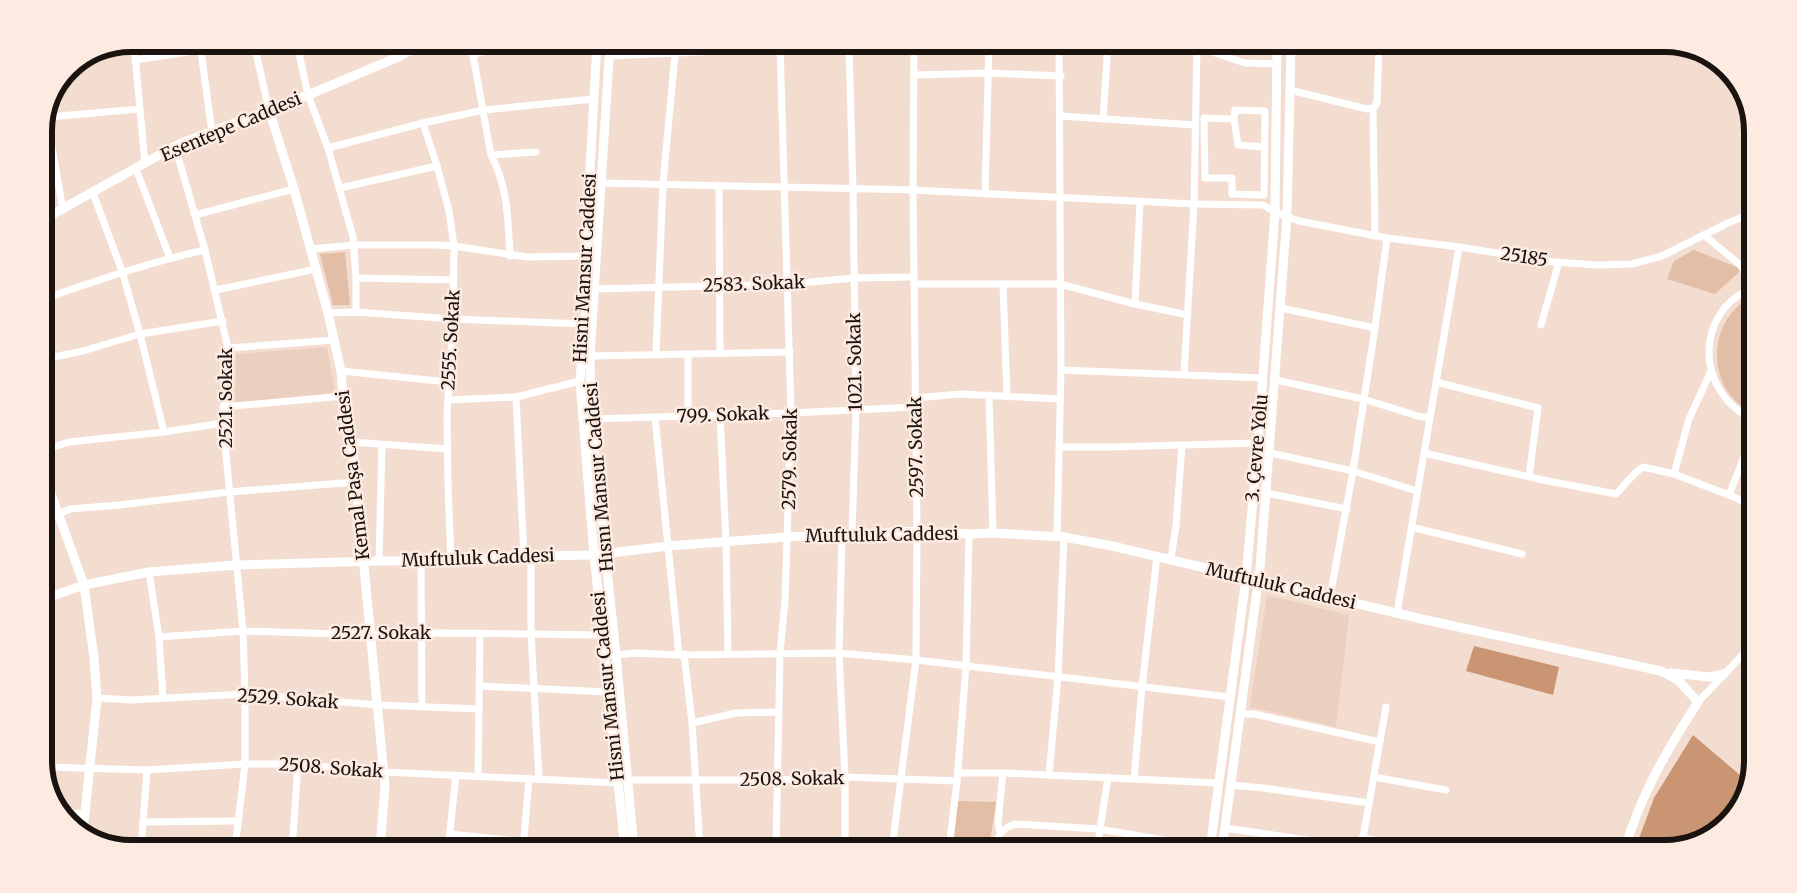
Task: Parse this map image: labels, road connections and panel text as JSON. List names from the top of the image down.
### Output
{
  "streets": {
    "street": [
      "Esentepe Caddesi",
      "25185",
      "Hisni Mansur Caddesi",
      "2583. Sokak",
      "2555. Sokak",
      "1021. Sokak",
      "2521. Sokak",
      "799. Sokak",
      "2597. Sokak",
      "3. Çevre Yolu",
      "2579. Sokak",
      "Kemal Paşa Caddesi",
      "Hısnı Mansur Caddesi",
      "Muftuluk Caddesi",
      "2527. Sokak",
      "2529. Sokak",
      "2508. Sokak"
    ]
  },
  "crossings": [
    ["Esentepe Caddesi", "2521. Sokak"],
    ["Esentepe Caddesi", "Kemal Paşa Caddesi"],
    ["25185", "1021. Sokak"],
    ["25185", "2597. Sokak"],
    ["25185", "3. Çevre Yolu"],
    ["25185", "2579. Sokak"],
    ["25185", "Hısnı Mansur Caddesi"],
    ["Hisni Mansur Caddesi", "Hısnı Mansur Caddesi"],
    ["Hisni Mansur Caddesi", "Muftuluk Caddesi"],
    ["Hisni Mansur Caddesi", "2527. Sokak"],
    ["Hisni Mansur Caddesi", "2508. Sokak"],
    ["2583. Sokak", "1021. Sokak"],
    ["2583. Sokak", "2597. Sokak"],
    ["2583. Sokak", "2579. Sokak"],
    ["2583. Sokak", "Hısnı Mansur Caddesi"],
    ["2555. Sokak", "Muftuluk Caddesi"],
    ["1021. Sokak", "799. Sokak"],
    ["1021. Sokak", "Muftuluk Caddesi"],
    ["2521. Sokak", "Muftuluk Caddesi"],
    ["2521. Sokak", "2527. Sokak"],
    ["2521. Sokak", "2529. Sokak"],
    ["2521. Sokak", "2508. Sokak"],
    ["799. Sokak", "2597. Sokak"],
    ["799. Sokak", "2579. Sokak"],
    ["799. Sokak", "Hısnı Mansur Caddesi"],
    ["2597. Sokak", "Muftuluk Caddesi"],
    ["2597. Sokak", "2508. Sokak"],
    ["3. Çevre Yolu", "Muftuluk Caddesi"],
    ["2579. Sokak", "Muftuluk Caddesi"],
    ["2579. Sokak", "2508. Sokak"],
    ["Kemal Paşa Caddesi", "Muftuluk Caddesi"],
    ["Kemal Paşa Caddesi", "2527. Sokak"],
    ["Kemal Paşa Caddesi", "2529. Sokak"],
    ["Kemal Paşa Caddesi", "2508. Sokak"],
    ["Hısnı Mansur Caddesi", "Muftuluk Caddesi"],
    ["Hısnı Mansur Caddesi", "2508. Sokak"]
  ]
}
